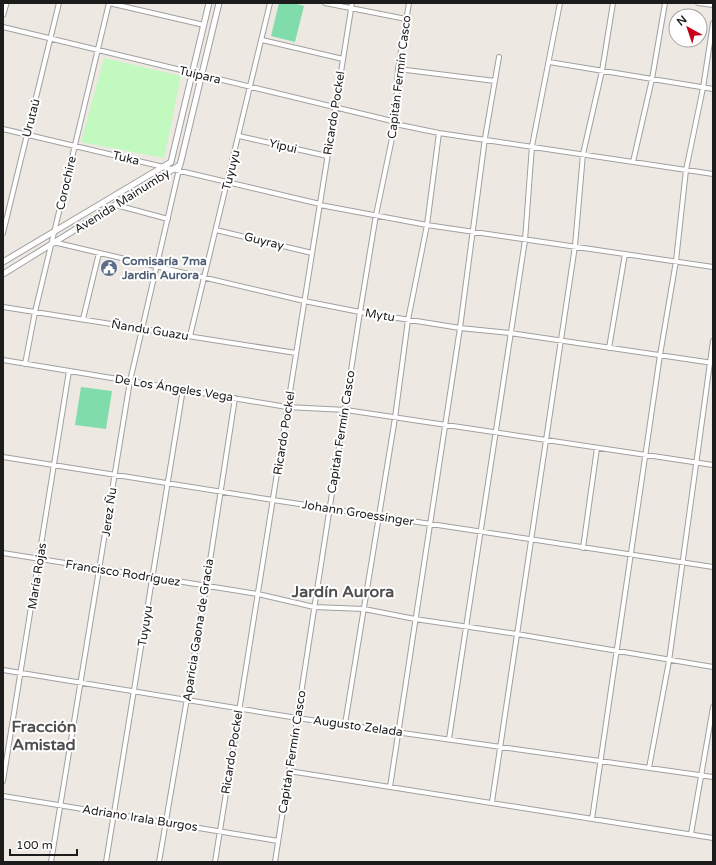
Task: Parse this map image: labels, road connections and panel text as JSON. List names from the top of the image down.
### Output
{
  "streets": {
    "street": [
      "Tuipara",
      "Capitán Fermín Casco",
      "Ricardo Pockel",
      "Urutaú",
      "Yipui",
      "Tuka",
      "Tuyuyu",
      "Corochire",
      "Avenida Mainumby",
      "Guyray",
      "Mytu",
      "Ñandu Guazu",
      "De Los Ángeles Vega",
      "Jerez Ñu",
      "Johann Groessinger",
      "Francisco Rodríguez",
      "María Rojas",
      "Aparicia Gaona de Gracia",
      "Augusto Zelada",
      "Adriano Irala Burgos"
    ]
  },
  "crossings": [
    ["Tuipara", "Capitán Fermín Casco"],
    ["Tuipara", "Ricardo Pockel"],
    ["Tuipara", "Urutaú"],
    ["Tuipara", "Tuyuyu"],
    ["Tuipara", "Corochire"],
    ["Tuipara", "Avenida Mainumby"],
    ["Capitán Fermín Casco", "Tuka"],
    ["Capitán Fermín Casco", "Mytu"],
    ["Capitán Fermín Casco", "De Los Ángeles Vega"],
    ["Capitán Fermín Casco", "Johann Groessinger"],
    ["Capitán Fermín Casco", "Francisco Rodríguez"],
    ["Capitán Fermín Casco", "Augusto Zelada"],
    ["Capitán Fermín Casco", "Adriano Irala Burgos"],
    ["Ricardo Pockel", "Yipui"],
    ["Ricardo Pockel", "Tuka"],
    ["Ricardo Pockel", "Guyray"],
    ["Ricardo Pockel", "Mytu"],
    ["Ricardo Pockel", "Ñandu Guazu"],
    ["Ricardo Pockel", "De Los Ángeles Vega"],
    ["Ricardo Pockel", "Johann Groessinger"],
    ["Ricardo Pockel", "Francisco Rodríguez"],
    ["Ricardo Pockel", "Augusto Zelada"],
    ["Ricardo Pockel", "Adriano Irala Burgos"],
    ["Urutaú", "Tuka"],
    ["Yipui", "Tuyuyu"],
    ["Tuka", "Tuyuyu"],
    ["Tuka", "Corochire"],
    ["Tuka", "Avenida Mainumby"],
    ["Tuka", "Jerez Ñu"],
    ["Tuyuyu", "Guyray"],
    ["Tuyuyu", "Mytu"],
    ["Tuyuyu", "Ñandu Guazu"],
    ["Tuyuyu", "De Los Ángeles Vega"],
    ["Tuyuyu", "Johann Groessinger"],
    ["Tuyuyu", "Francisco Rodríguez"],
    ["Tuyuyu", "Augusto Zelada"],
    ["Tuyuyu", "Adriano Irala Burgos"],
    ["Corochire", "Avenida Mainumby"],
    ["Corochire", "Mytu"],
    ["Corochire", "Ñandu Guazu"],
    ["Corochire", "De Los Ángeles Vega"],
    ["Avenida Mainumby", "Mytu"],
    ["Avenida Mainumby", "Jerez Ñu"],
    ["Mytu", "Jerez Ñu"],
    ["Ñandu Guazu", "Jerez Ñu"],
    ["De Los Ángeles Vega", "Jerez Ñu"],
    ["De Los Ángeles Vega", "María Rojas"],
    ["De Los Ángeles Vega", "Aparicia Gaona de Gracia"],
    ["Jerez Ñu", "Johann Groessinger"],
    ["Jerez Ñu", "Francisco Rodríguez"],
    ["Jerez Ñu", "Augusto Zelada"],
    ["Jerez Ñu", "Adriano Irala Burgos"],
    ["Johann Groessinger", "María Rojas"],
    ["Johann Groessinger", "Aparicia Gaona de Gracia"],
    ["Francisco Rodríguez", "María Rojas"],
    ["Francisco Rodríguez", "Aparicia Gaona de Gracia"],
    ["María Rojas", "Augusto Zelada"],
    ["Aparicia Gaona de Gracia", "Augusto Zelada"],
    ["Aparicia Gaona de Gracia", "Adriano Irala Burgos"]
  ],
  "districts": ["Jardín Aurora", "Fracción Amistad"],
  "places": {
    "public building": ["Comisaría 7ma Jardin Aurora"]
  },
  "scale_bar": "100 m",
  "north": "top left"
}
